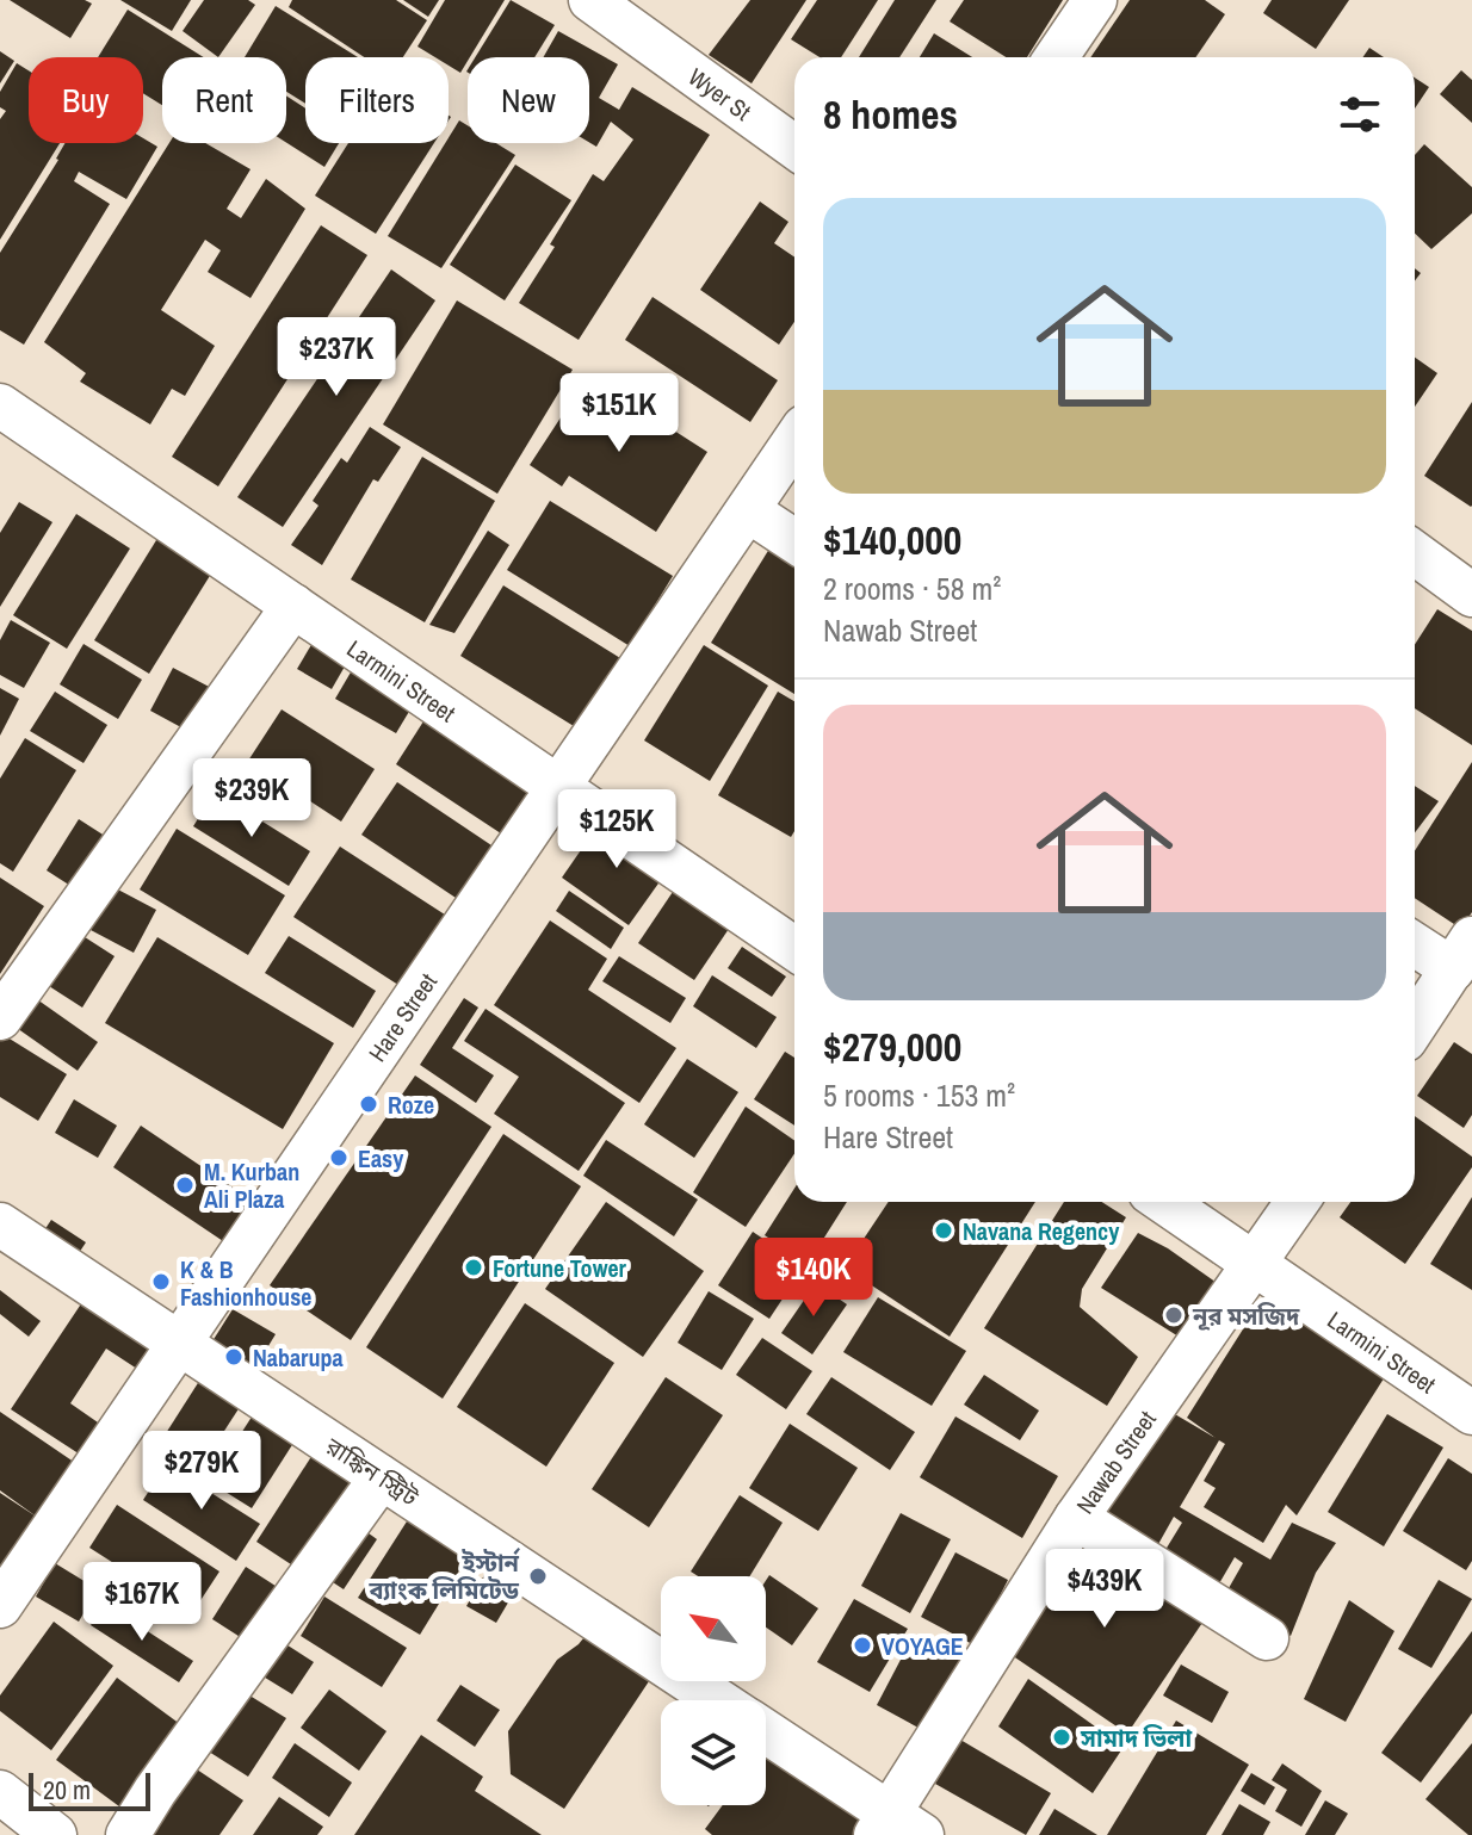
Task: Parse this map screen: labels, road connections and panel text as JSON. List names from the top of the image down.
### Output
{
  "streets": {
    "street": [
      "Wyer St",
      "Larmini Street",
      "Hare Street",
      "Nawab Street",
      "রাঙ্কিন স্ট্রিট"
    ]
  },
  "crossings": [
    ["Larmini Street", "Hare Street"],
    ["Larmini Street", "Nawab Street"],
    ["Hare Street", "রাঙ্কিন স্ট্রিট"],
    ["Nawab Street", "রাঙ্কিন স্ট্রিট"]
  ],
  "places": [
    "Roze",
    "Easy",
    "M. Kurban Ali Plaza",
    "Navana Regency",
    "Fortune Tower",
    "K & B Fashionhouse",
    "নূর মসজিদ",
    "Nabarupa",
    "ইস্টার্ন ব্যাংক লিমিটেড",
    "VOYAGE",
    "সামাদ ভিলা"
  ],
  "scale_bar": "20 m",
  "north": "top left",
  "page": {
    "chip": [
      "Buy",
      "Rent",
      "Filters",
      "New"
    ],
    "heading": "8 homes",
    "list": [
      {
        "name": "$140,000",
        "note": "2 rooms · 58 m² · Nawab Street"
      },
      {
        "name": "$279,000",
        "note": "5 rooms · 153 m² · Hare Street"
      }
    ],
    "price": [
      "$237K",
      "$151K",
      "$239K",
      "$125K",
      "$140K",
      "$279K",
      "$439K",
      "$167K"
    ],
    "scale": "20 m"
  }
}
